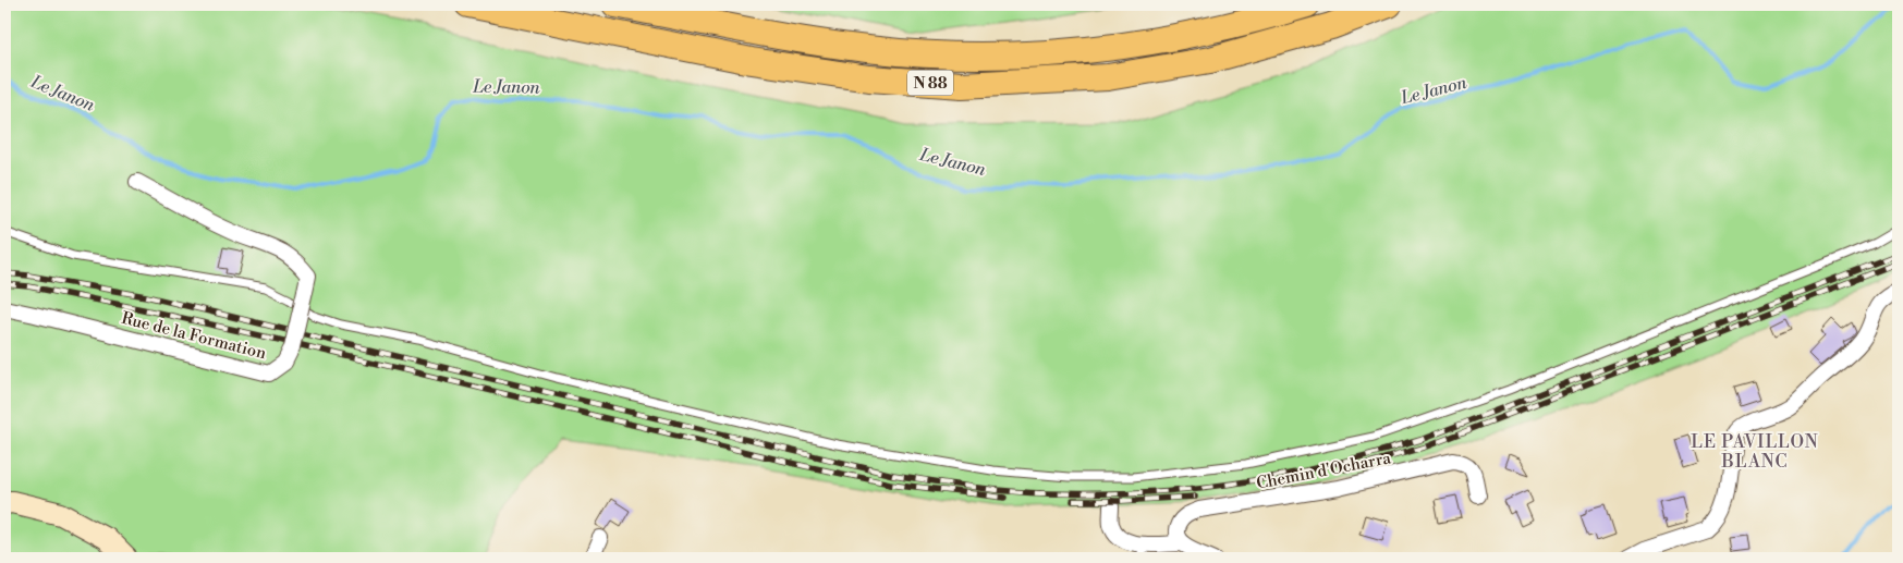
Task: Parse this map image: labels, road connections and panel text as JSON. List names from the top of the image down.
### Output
{
  "streets": {
    "highway": ["N 88"],
    "street": ["Rue de la Formation", "Chemin d'Ocharra"]
  },
  "districts": ["LE PAVILLON BLANC"],
  "water": ["Le Janon"]
}
